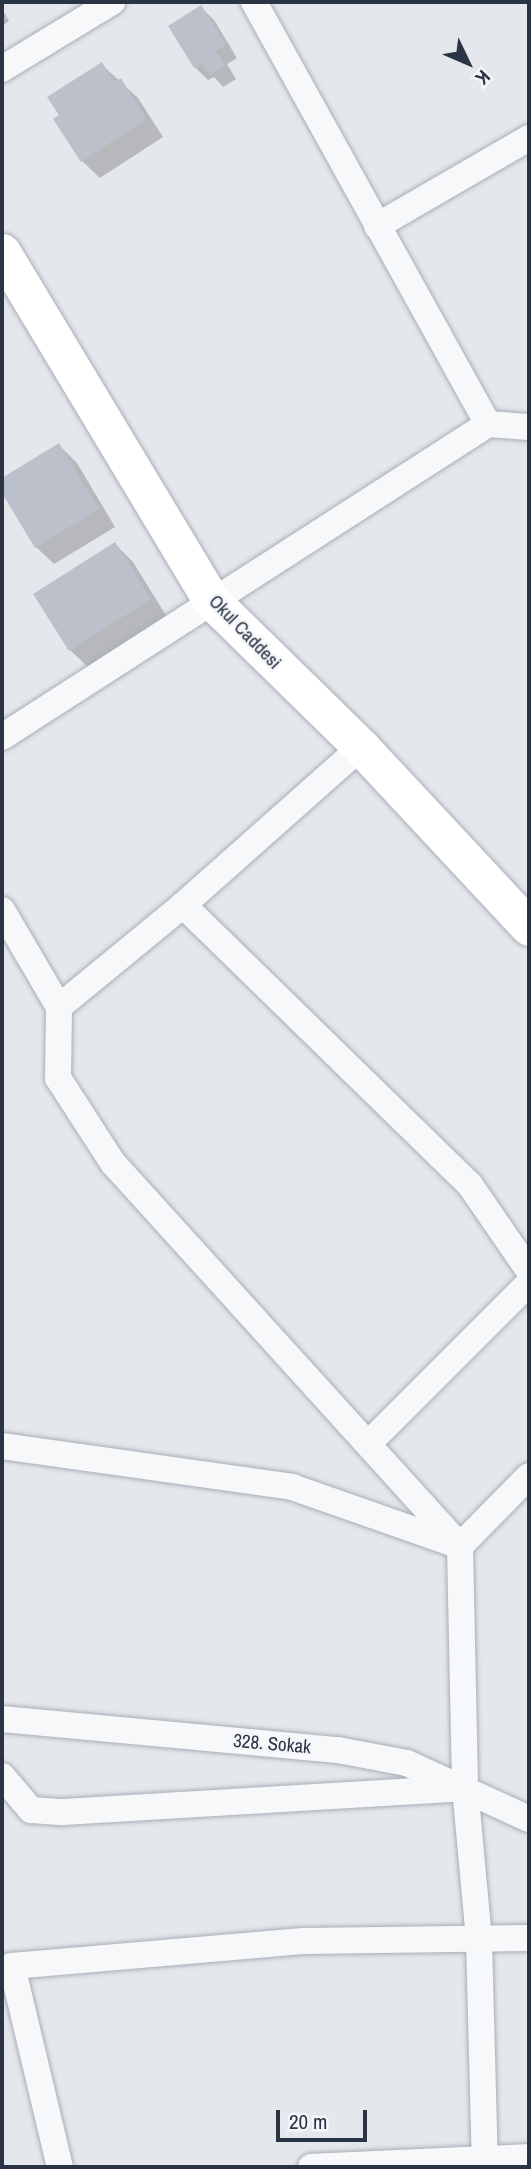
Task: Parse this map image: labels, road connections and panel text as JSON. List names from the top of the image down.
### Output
{
  "streets": {
    "street": ["Okul Caddesi", "328. Sokak"]
  },
  "scale_bar": "20 m",
  "north": "bottom right"
}
